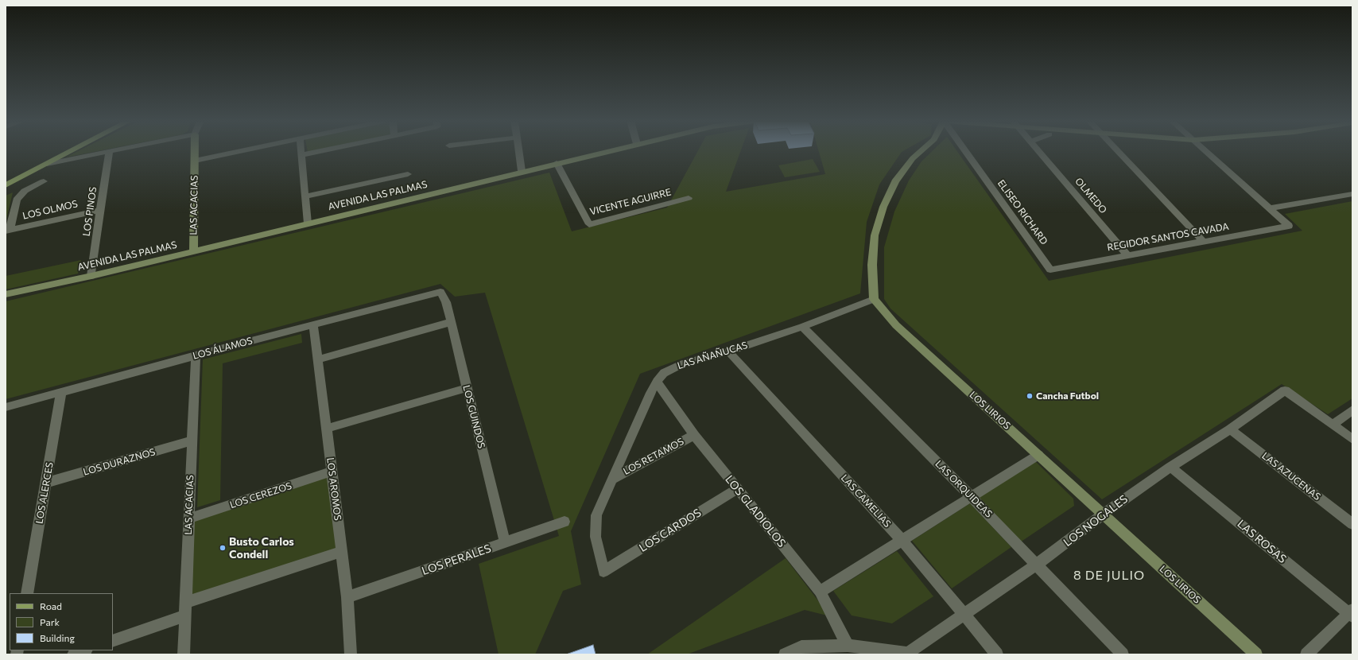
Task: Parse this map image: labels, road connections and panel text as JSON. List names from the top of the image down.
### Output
{
  "streets": {
    "street": [
      "AVENIDA LAS PALMAS",
      "OLMEDO",
      "VICENTE AGUIRRE",
      "LAS ACACIAS",
      "LOS OLMOS",
      "LOS PINOS",
      "ELISEO RICHARD",
      "REGIDOR SANTOS CAVADA",
      "LOS ÁLAMOS",
      "LAS AÑAÑUCAS",
      "LOS LIRIOS",
      "LOS GUINDOS",
      "LOS RETAMOS",
      "LOS DURAZNOS",
      "LAS AZUCENAS",
      "LOS AROMOS",
      "LAS ORQUIDEAS",
      "LOS ALERCES",
      "LOS CEREZOS",
      "LAS CAMELIAS",
      "LOS GLADIOLOS",
      "LOS NOGALES",
      "LOS CARDOS",
      "LAS ROSAS",
      "LOS PERALES"
    ]
  },
  "crossings": [
    ["AVENIDA LAS PALMAS", "VICENTE AGUIRRE"],
    ["AVENIDA LAS PALMAS", "LAS ACACIAS"],
    ["AVENIDA LAS PALMAS", "LOS PINOS"],
    ["OLMEDO", "REGIDOR SANTOS CAVADA"],
    ["LAS ACACIAS", "LOS ÁLAMOS"],
    ["LAS ACACIAS", "LOS DURAZNOS"],
    ["LAS ACACIAS", "LOS CEREZOS"],
    ["LOS OLMOS", "LOS PINOS"],
    ["ELISEO RICHARD", "REGIDOR SANTOS CAVADA"],
    ["LOS ÁLAMOS", "LOS GUINDOS"],
    ["LOS ÁLAMOS", "LOS AROMOS"],
    ["LOS ÁLAMOS", "LOS ALERCES"],
    ["LAS AÑAÑUCAS", "LOS LIRIOS"],
    ["LAS AÑAÑUCAS", "LOS RETAMOS"],
    ["LAS AÑAÑUCAS", "LAS ORQUIDEAS"],
    ["LAS AÑAÑUCAS", "LAS CAMELIAS"],
    ["LAS AÑAÑUCAS", "LOS GLADIOLOS"],
    ["LAS AÑAÑUCAS", "LOS CARDOS"],
    ["LOS LIRIOS", "LOS NOGALES"],
    ["LOS GUINDOS", "LOS PERALES"],
    ["LOS RETAMOS", "LOS GLADIOLOS"],
    ["LOS DURAZNOS", "LOS ALERCES"],
    ["LAS AZUCENAS", "LOS NOGALES"],
    ["LOS AROMOS", "LOS CEREZOS"],
    ["LOS AROMOS", "LOS PERALES"],
    ["LAS ORQUIDEAS", "LOS NOGALES"],
    ["LAS CAMELIAS", "LOS NOGALES"],
    ["LOS GLADIOLOS", "LOS NOGALES"],
    ["LOS GLADIOLOS", "LOS CARDOS"],
    ["LOS NOGALES", "LAS ROSAS"]
  ],
  "districts": ["8 DE JULIO"],
  "places": ["Cancha Futbol", "Busto Carlos Condell"],
  "legend": ["Road", "Park", "Building"]
}
